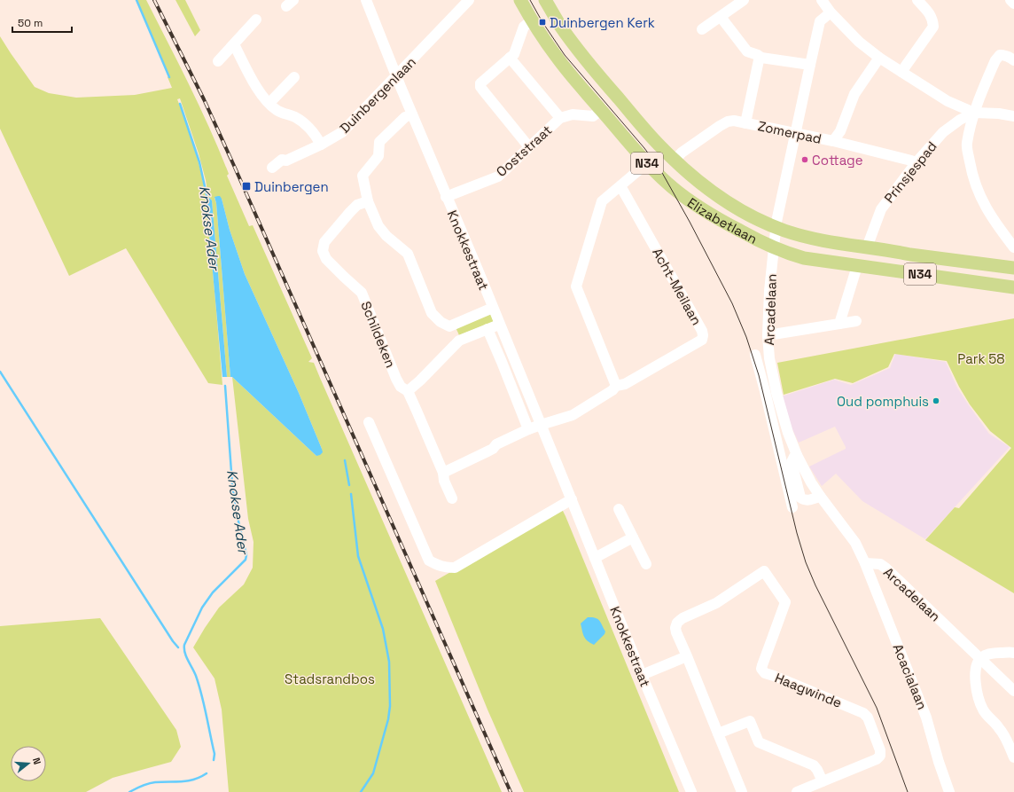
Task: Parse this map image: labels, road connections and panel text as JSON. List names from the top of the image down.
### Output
{
  "streets": {
    "main road": ["N34", "Elizabetlaan"],
    "street": [
      "Duinbergenlaan",
      "Zomerpad",
      "Ooststraat",
      "Prinsjespad",
      "Knokkestraat",
      "Acht-Meilaan",
      "Arcadelaan",
      "Schildeken",
      "Acacialaan",
      "Haagwinde"
    ]
  },
  "crossings": [
    ["Duinbergenlaan", "Knokkestraat"],
    ["Zomerpad", "Prinsjespad"],
    ["Zomerpad", "Elizabetlaan"],
    ["Zomerpad", "Arcadelaan"],
    ["Ooststraat", "Elizabetlaan"],
    ["Ooststraat", "Knokkestraat"],
    ["Prinsjespad", "Elizabetlaan"],
    ["Elizabetlaan", "Arcadelaan"],
    ["Knokkestraat", "Acht-Meilaan"],
    ["Arcadelaan", "Acacialaan"]
  ],
  "water": ["Knokse Ader"],
  "parks": ["Park 58", "Stadsrandbos"],
  "places": {
    "transit": ["Duinbergen Kerk", "Duinbergen"],
    "other": ["Cottage", "Oud pomphuis"]
  },
  "scale_bar": "50 m",
  "north": "right"
}
